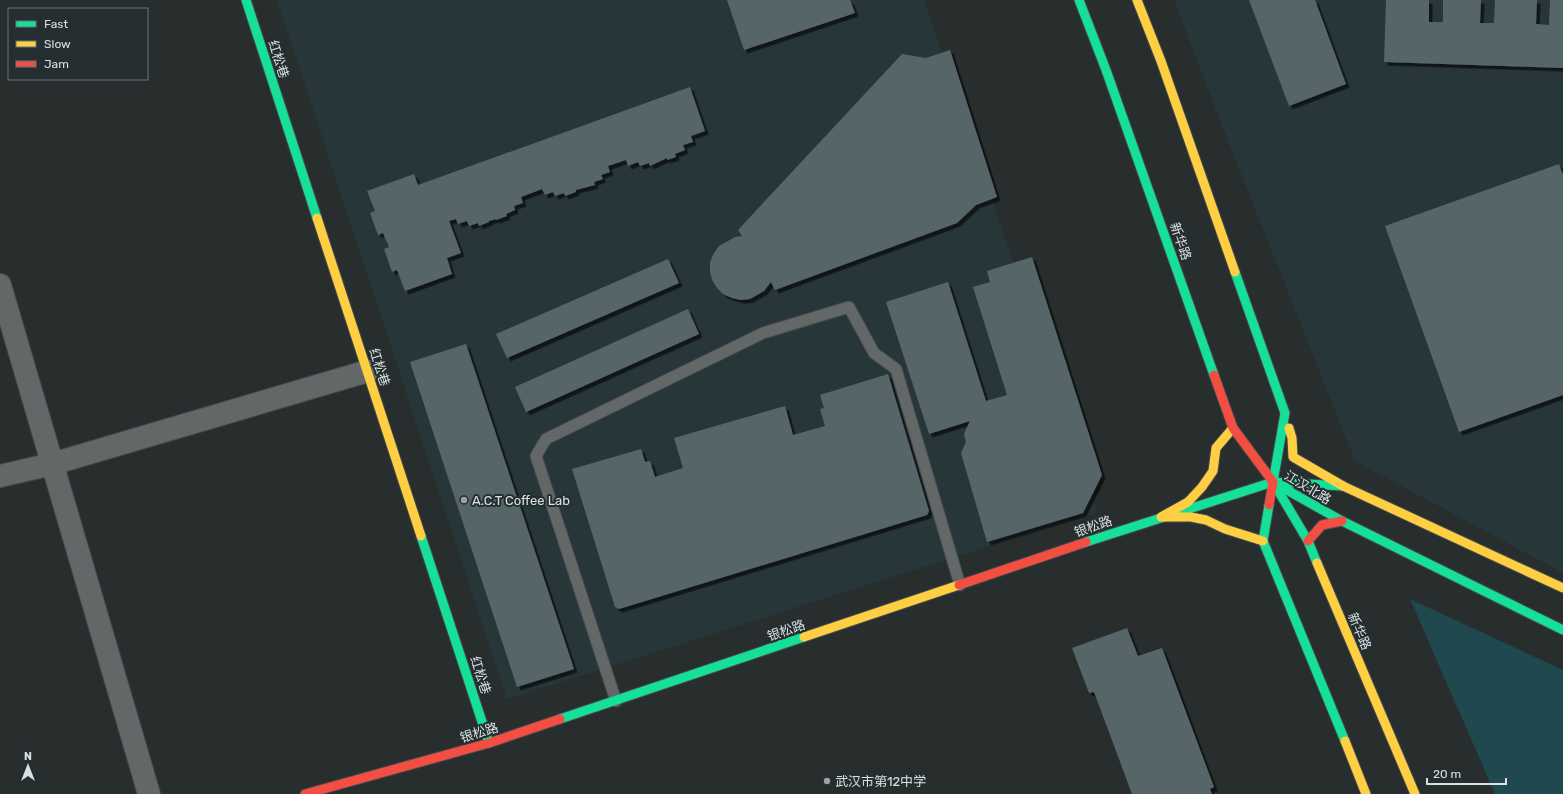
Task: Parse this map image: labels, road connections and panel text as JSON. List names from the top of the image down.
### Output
{
  "streets": {
    "main road": [
      "红松巷",
      "新华路",
      "江汉北路",
      "银松路"
    ]
  },
  "crossings": [
    ["红松巷", "银松路"],
    ["新华路", "江汉北路"],
    ["新华路", "银松路"],
    ["江汉北路", "银松路"]
  ],
  "places": ["A.C.T Coffee Lab", "武汉市第12中学"],
  "legend": ["Fast", "Slow", "Jam"],
  "scale_bar": "20 m",
  "north": "top"
}
